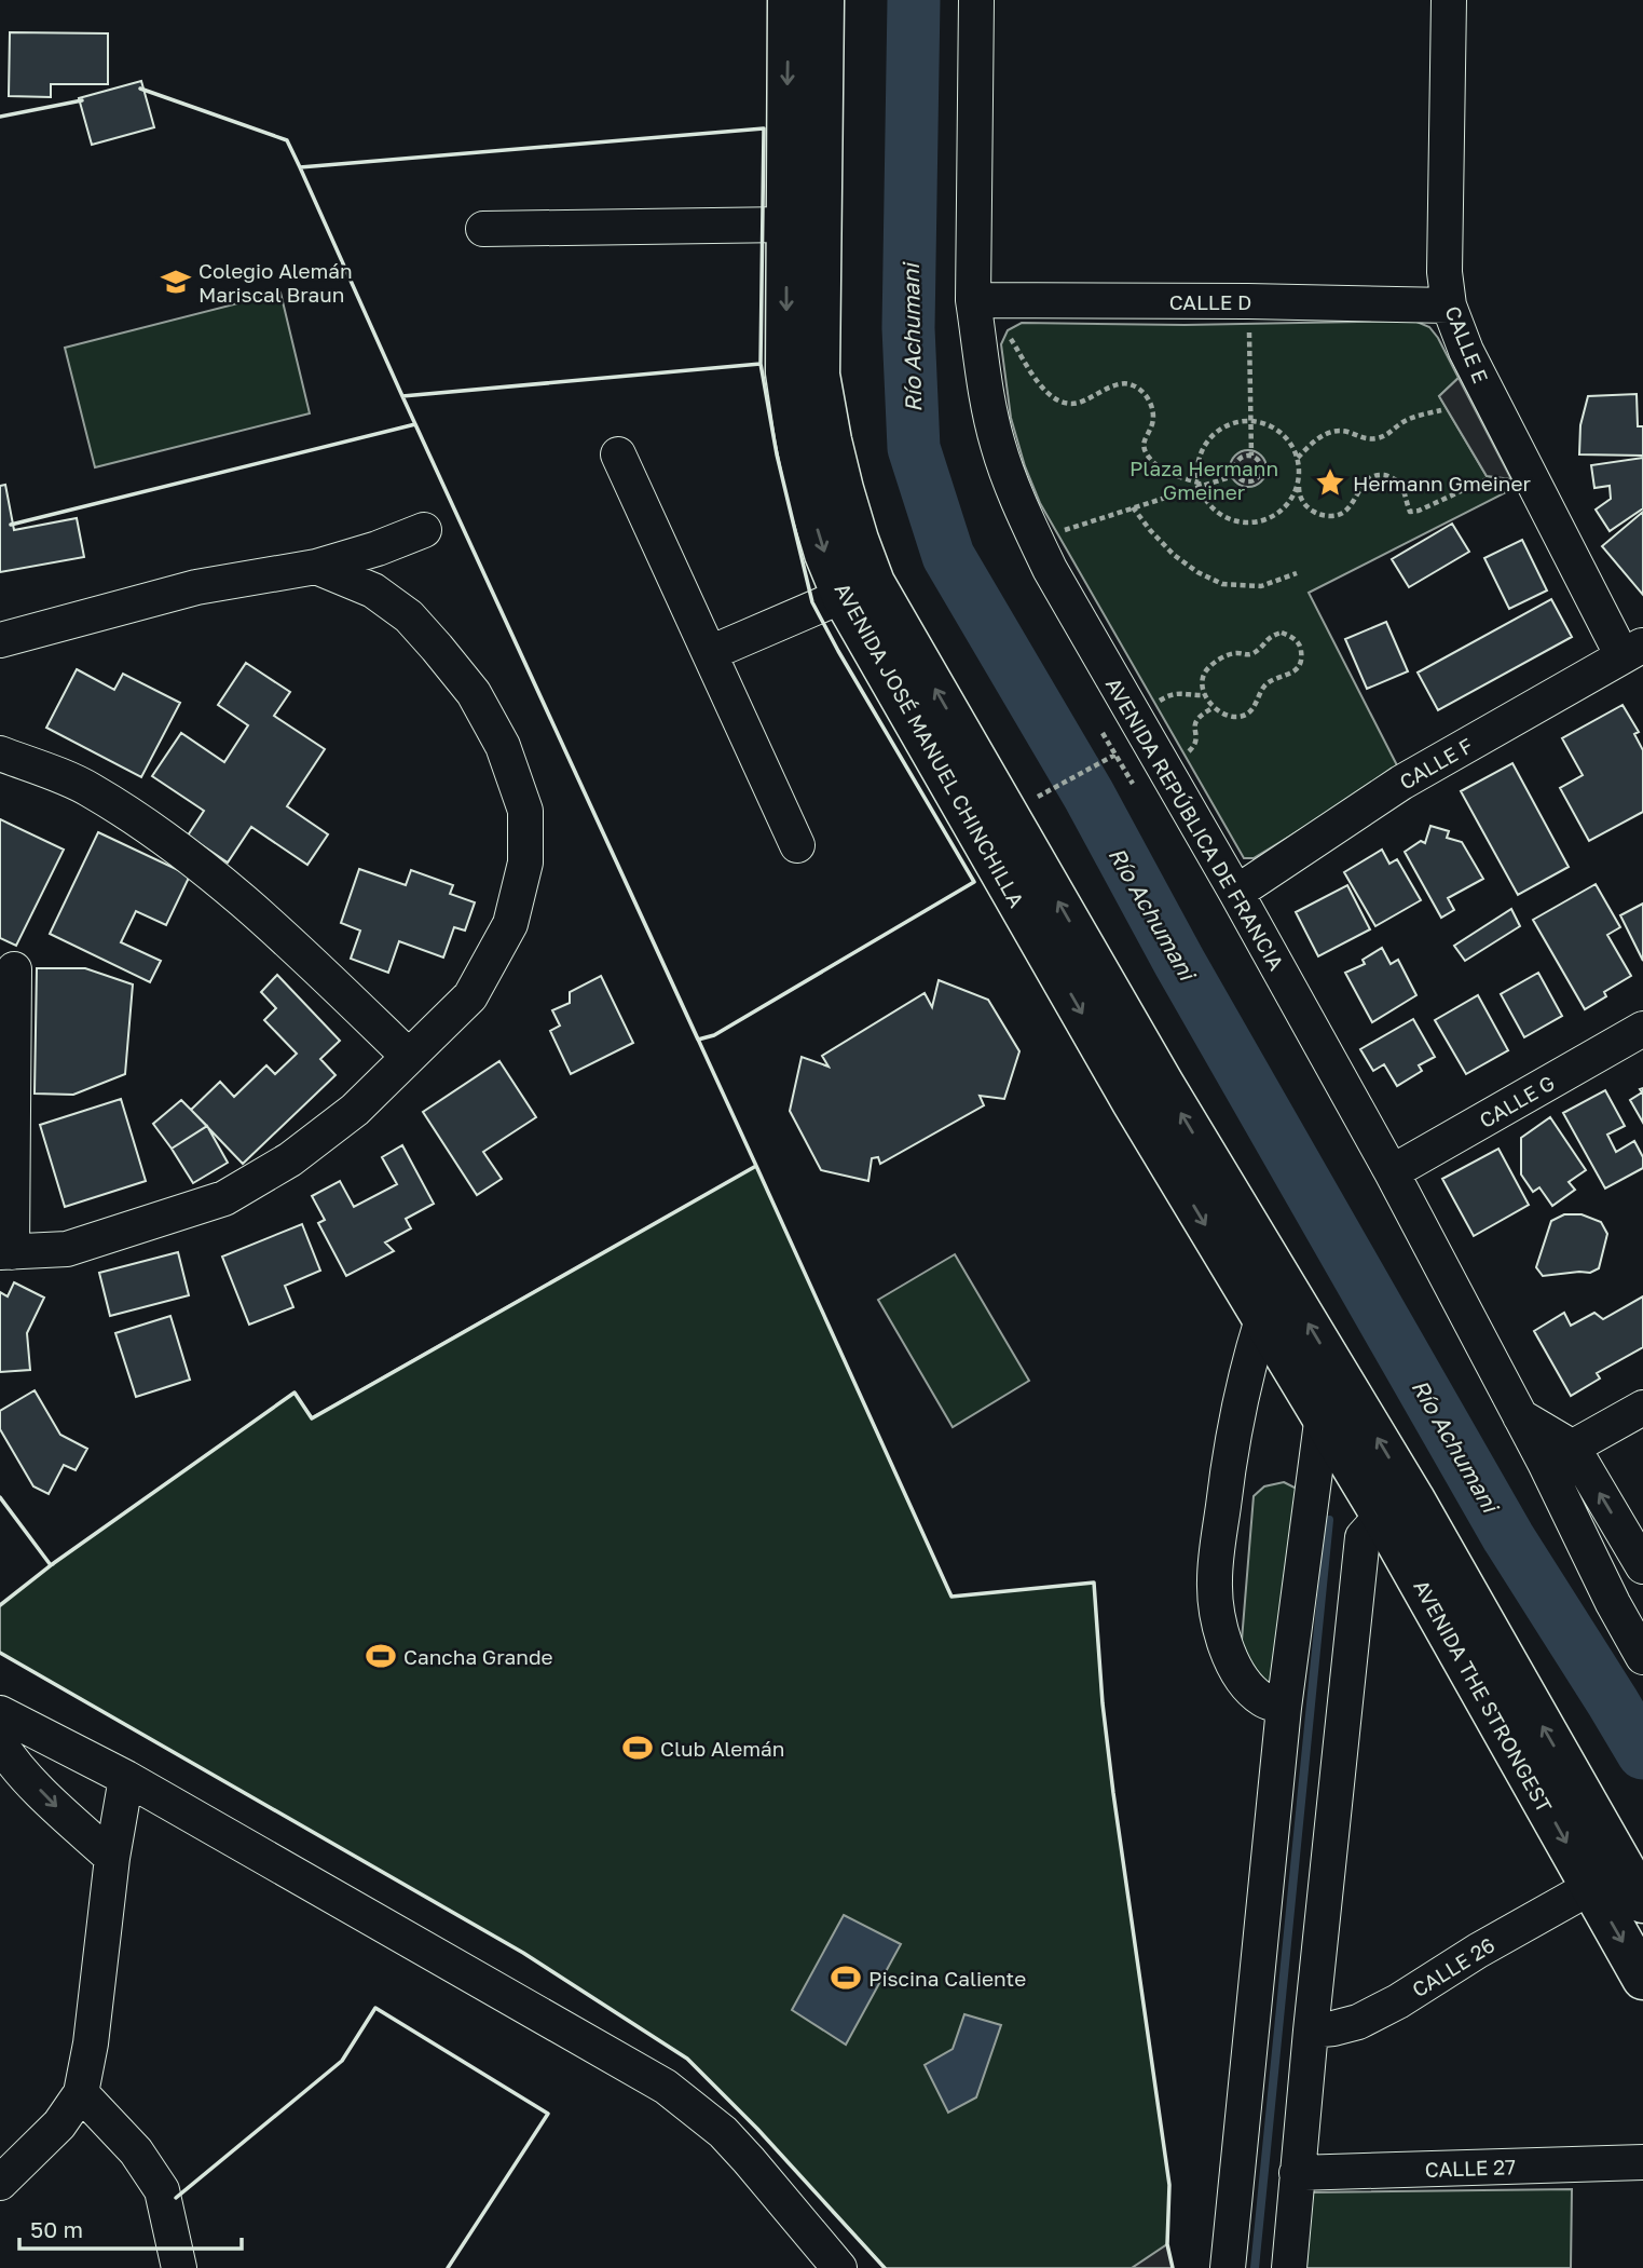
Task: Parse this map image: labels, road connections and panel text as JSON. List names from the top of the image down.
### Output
{
  "streets": {
    "main road": ["AVENIDA JOSÉ MANUEL CHINCHILLA", "AVENIDA THE STRONGEST"],
    "street": [
      "CALLE D",
      "CALLE E",
      "CALLE F",
      "AVENIDA REPÚBLICA DE FRANCIA",
      "CALLE G",
      "CALLE 26",
      "CALLE 27"
    ]
  },
  "crossings": [
    ["CALLE D", "CALLE E"],
    ["CALLE D", "AVENIDA REPÚBLICA DE FRANCIA"],
    ["CALLE E", "CALLE F"],
    ["AVENIDA JOSÉ MANUEL CHINCHILLA", "AVENIDA THE STRONGEST"],
    ["CALLE F", "AVENIDA REPÚBLICA DE FRANCIA"],
    ["AVENIDA REPÚBLICA DE FRANCIA", "CALLE G"],
    ["AVENIDA THE STRONGEST", "CALLE 26"]
  ],
  "water": ["Río Achumani"],
  "parks": ["Plaza Hermann Gmeiner"],
  "places": {
    "school or university": ["Colegio Alemán Mariscal Braun"],
    "place": ["Hermann Gmeiner"],
    "sports": ["Cancha Grande", "Club Alemán", "Piscina Caliente"]
  },
  "scale_bar": "50 m"
}
